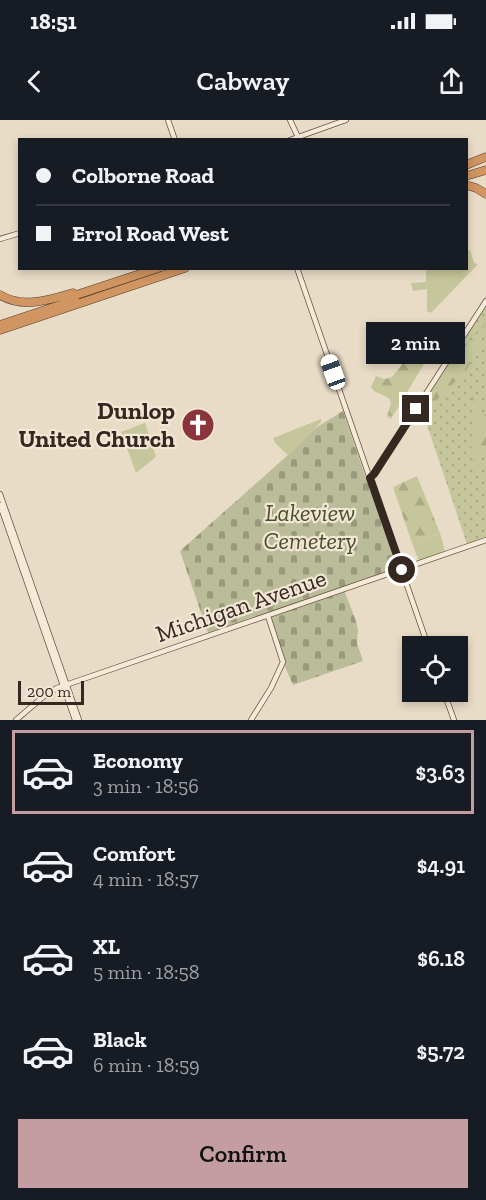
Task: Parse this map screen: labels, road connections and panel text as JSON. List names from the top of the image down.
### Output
{
  "streets": {
    "main road": ["Michigan Avenue"]
  },
  "parks": ["Lakeview Cemetery"],
  "places": {
    "church": ["Dunlop United Church"]
  },
  "scale_bar": "200 m",
  "page": {
    "status": "18:51",
    "header": "Cabway",
    "banner": ["Colborne Road", "Errol Road West"],
    "bubble": "2 min",
    "scale": "200 m",
    "list": [
      {
        "name": "Economy",
        "note": "3 min · 18:56",
        "value": "$3.63"
      },
      {
        "name": "Comfort",
        "note": "4 min · 18:57",
        "value": "$4.91"
      },
      {
        "name": "XL",
        "note": "5 min · 18:58",
        "value": "$6.18"
      },
      {
        "name": "Black",
        "note": "6 min · 18:59",
        "value": "$5.72"
      }
    ],
    "buttons": "Confirm"
  }
}
